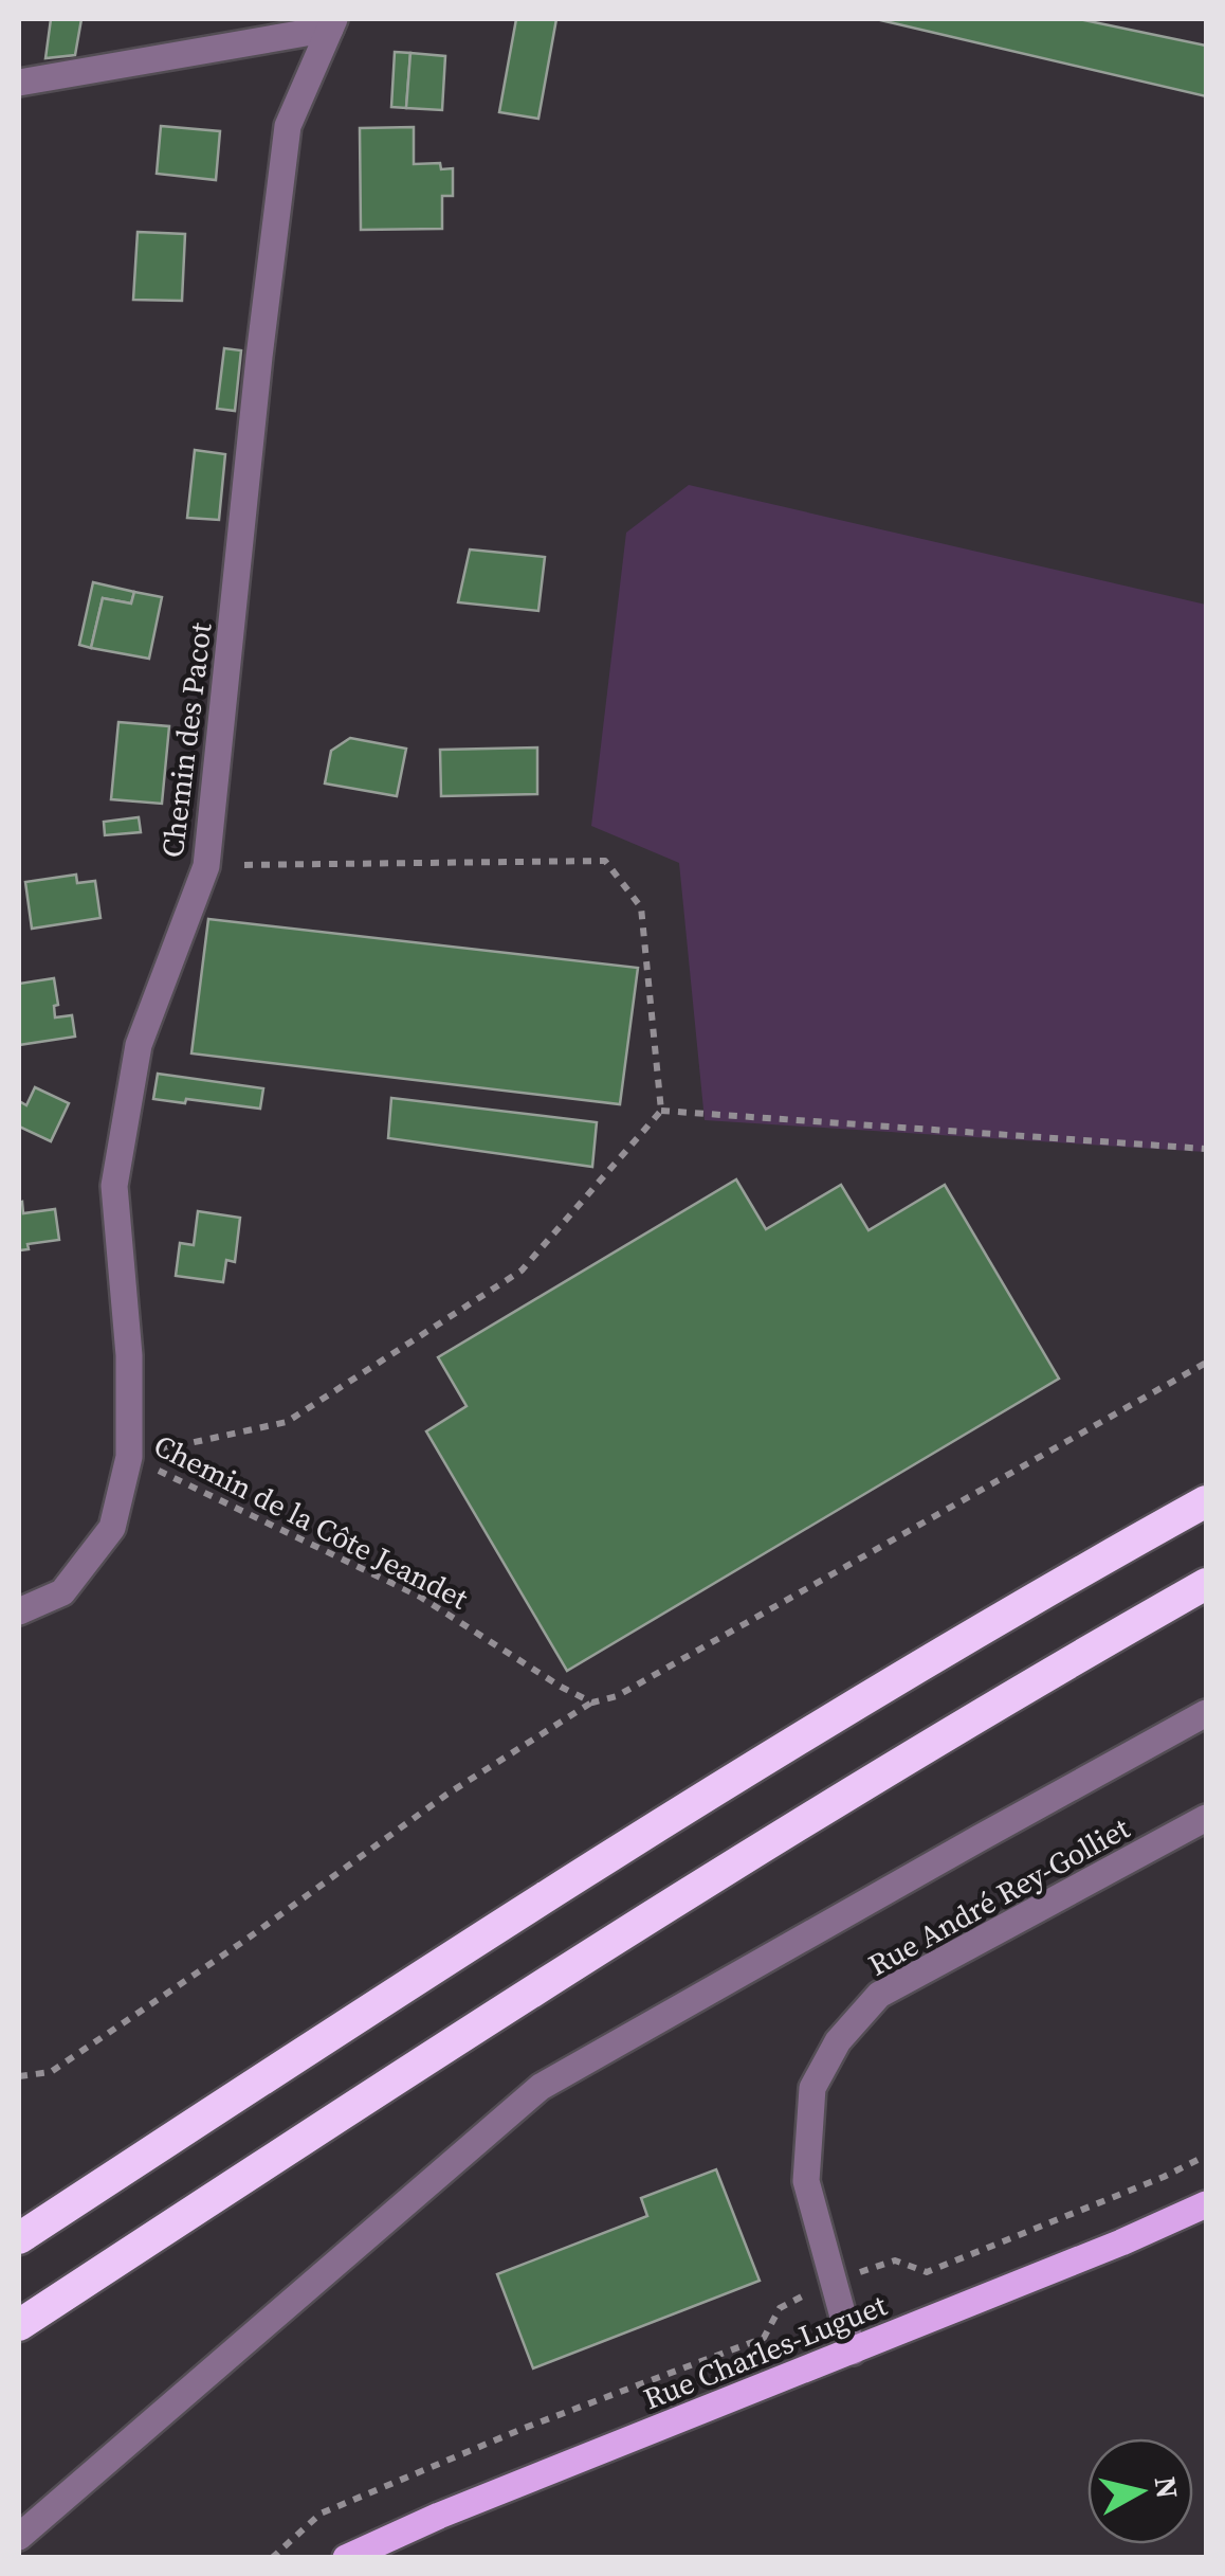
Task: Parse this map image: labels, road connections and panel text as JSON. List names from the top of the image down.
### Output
{
  "streets": {
    "main road": ["Rue Charles-Luguet"],
    "street": ["Chemin des Pacot", "Rue André Rey-Golliet"],
    "path": ["Chemin de la Côte Jeandet"]
  },
  "crossings": [
    ["Chemin des Pacot", "Chemin de la Côte Jeandet"],
    ["Rue André Rey-Golliet", "Rue Charles-Luguet"]
  ],
  "north": "right"
}
